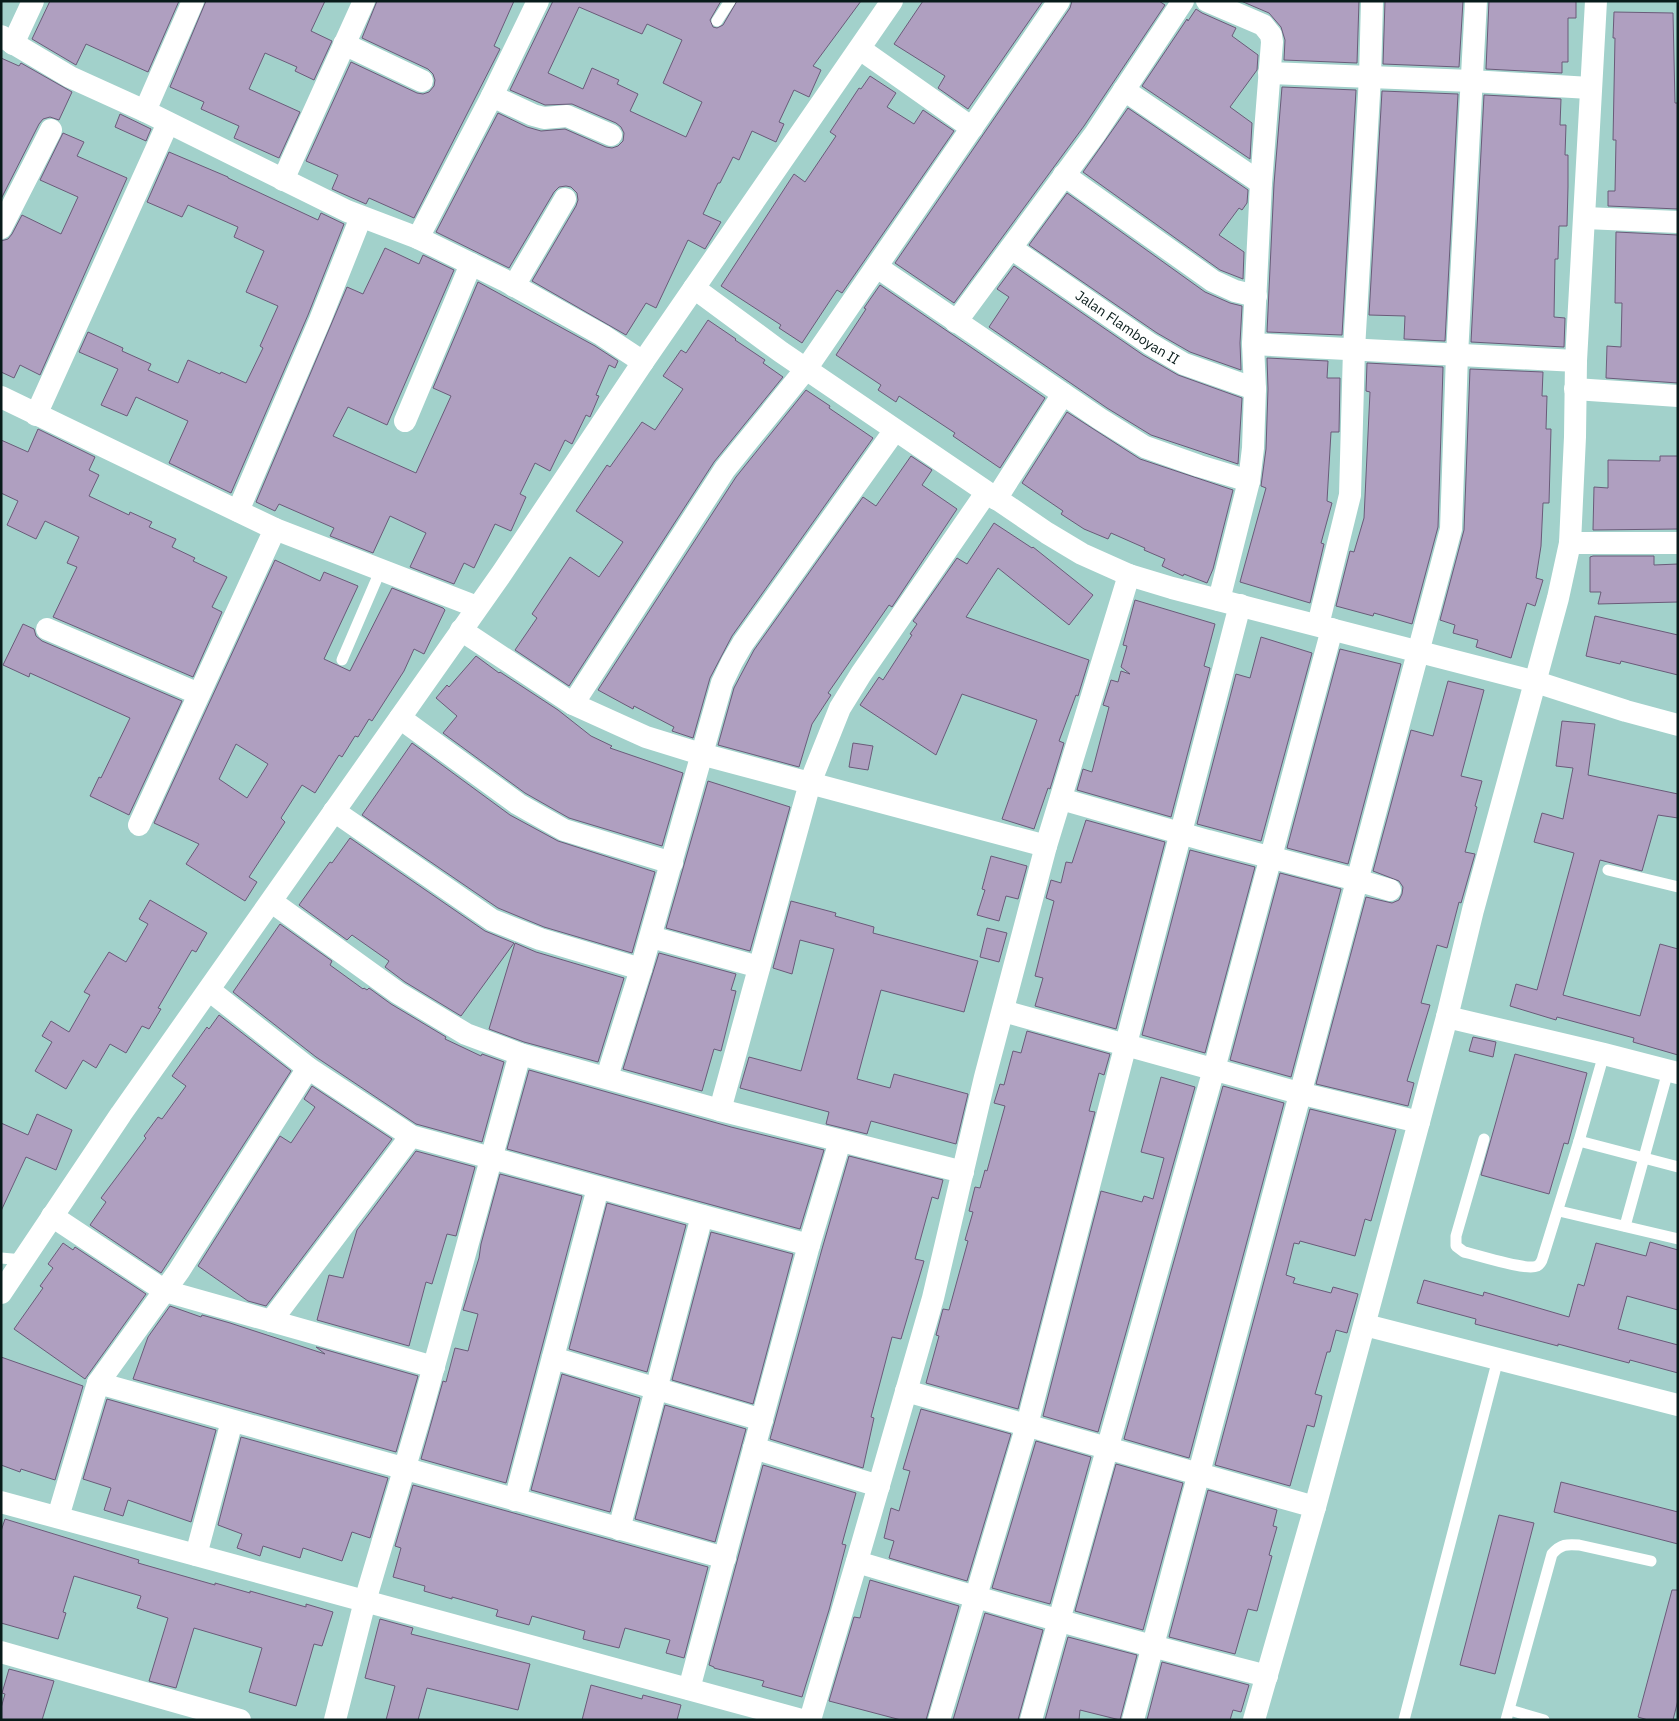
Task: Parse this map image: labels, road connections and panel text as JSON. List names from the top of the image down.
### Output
{
  "streets": {
    "street": ["Jalan Flamboyan II"]
  }
}
